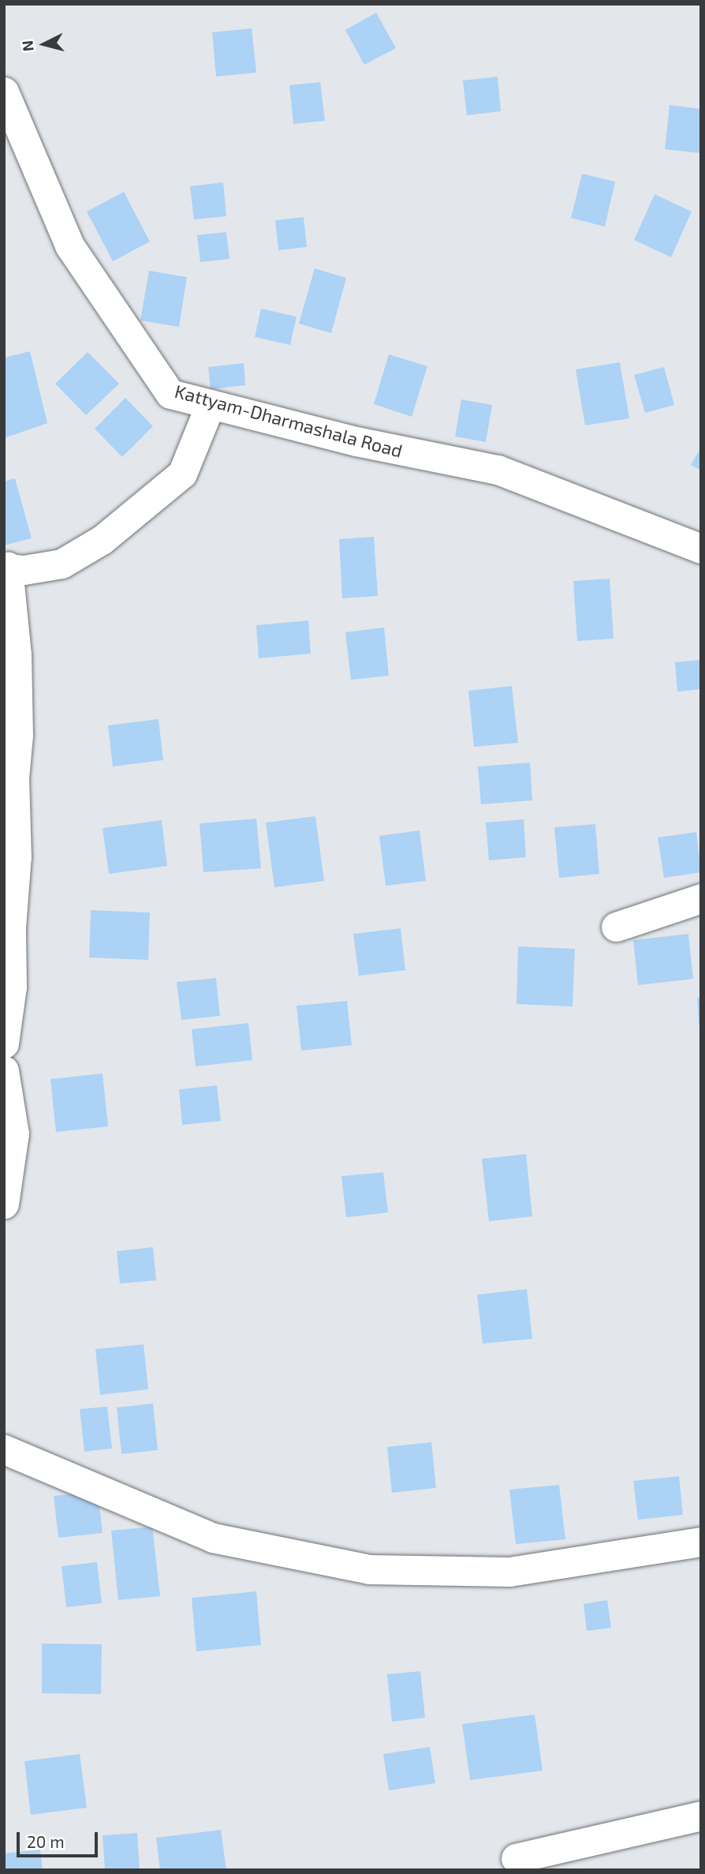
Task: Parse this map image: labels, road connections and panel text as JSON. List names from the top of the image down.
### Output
{
  "streets": {
    "street": ["Kattyam-Dharmashala Road"]
  },
  "scale_bar": "20 m",
  "north": "left"
}
